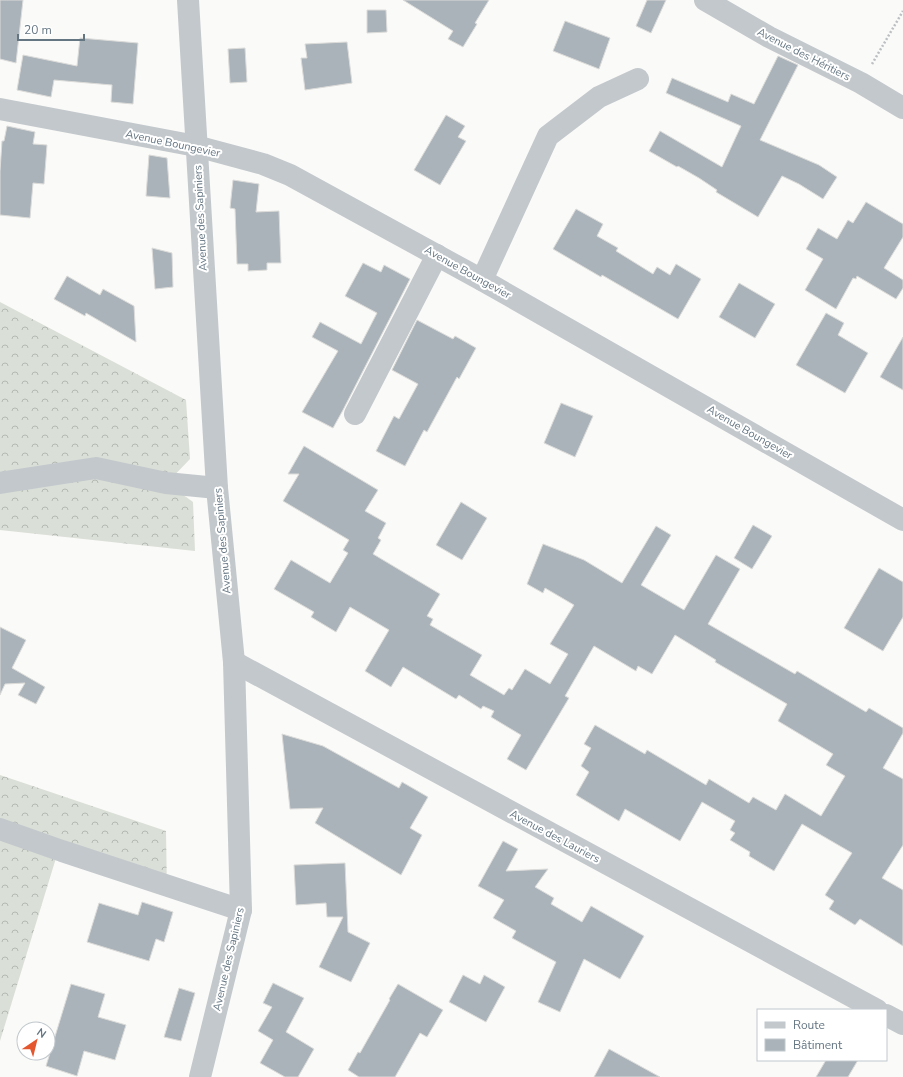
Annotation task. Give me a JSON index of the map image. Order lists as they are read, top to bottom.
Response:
{
  "streets": {
    "street": [
      "Avenue des Héritiers",
      "Avenue Boungevier",
      "Avenue des Sapiniers",
      "Avenue des Lauriers"
    ]
  },
  "crossings": [
    ["Avenue Boungevier", "Avenue des Sapiniers"],
    ["Avenue des Sapiniers", "Avenue des Lauriers"]
  ],
  "legend": ["Route", "Bâtiment"],
  "scale_bar": "20 m",
  "north": "top right"
}
